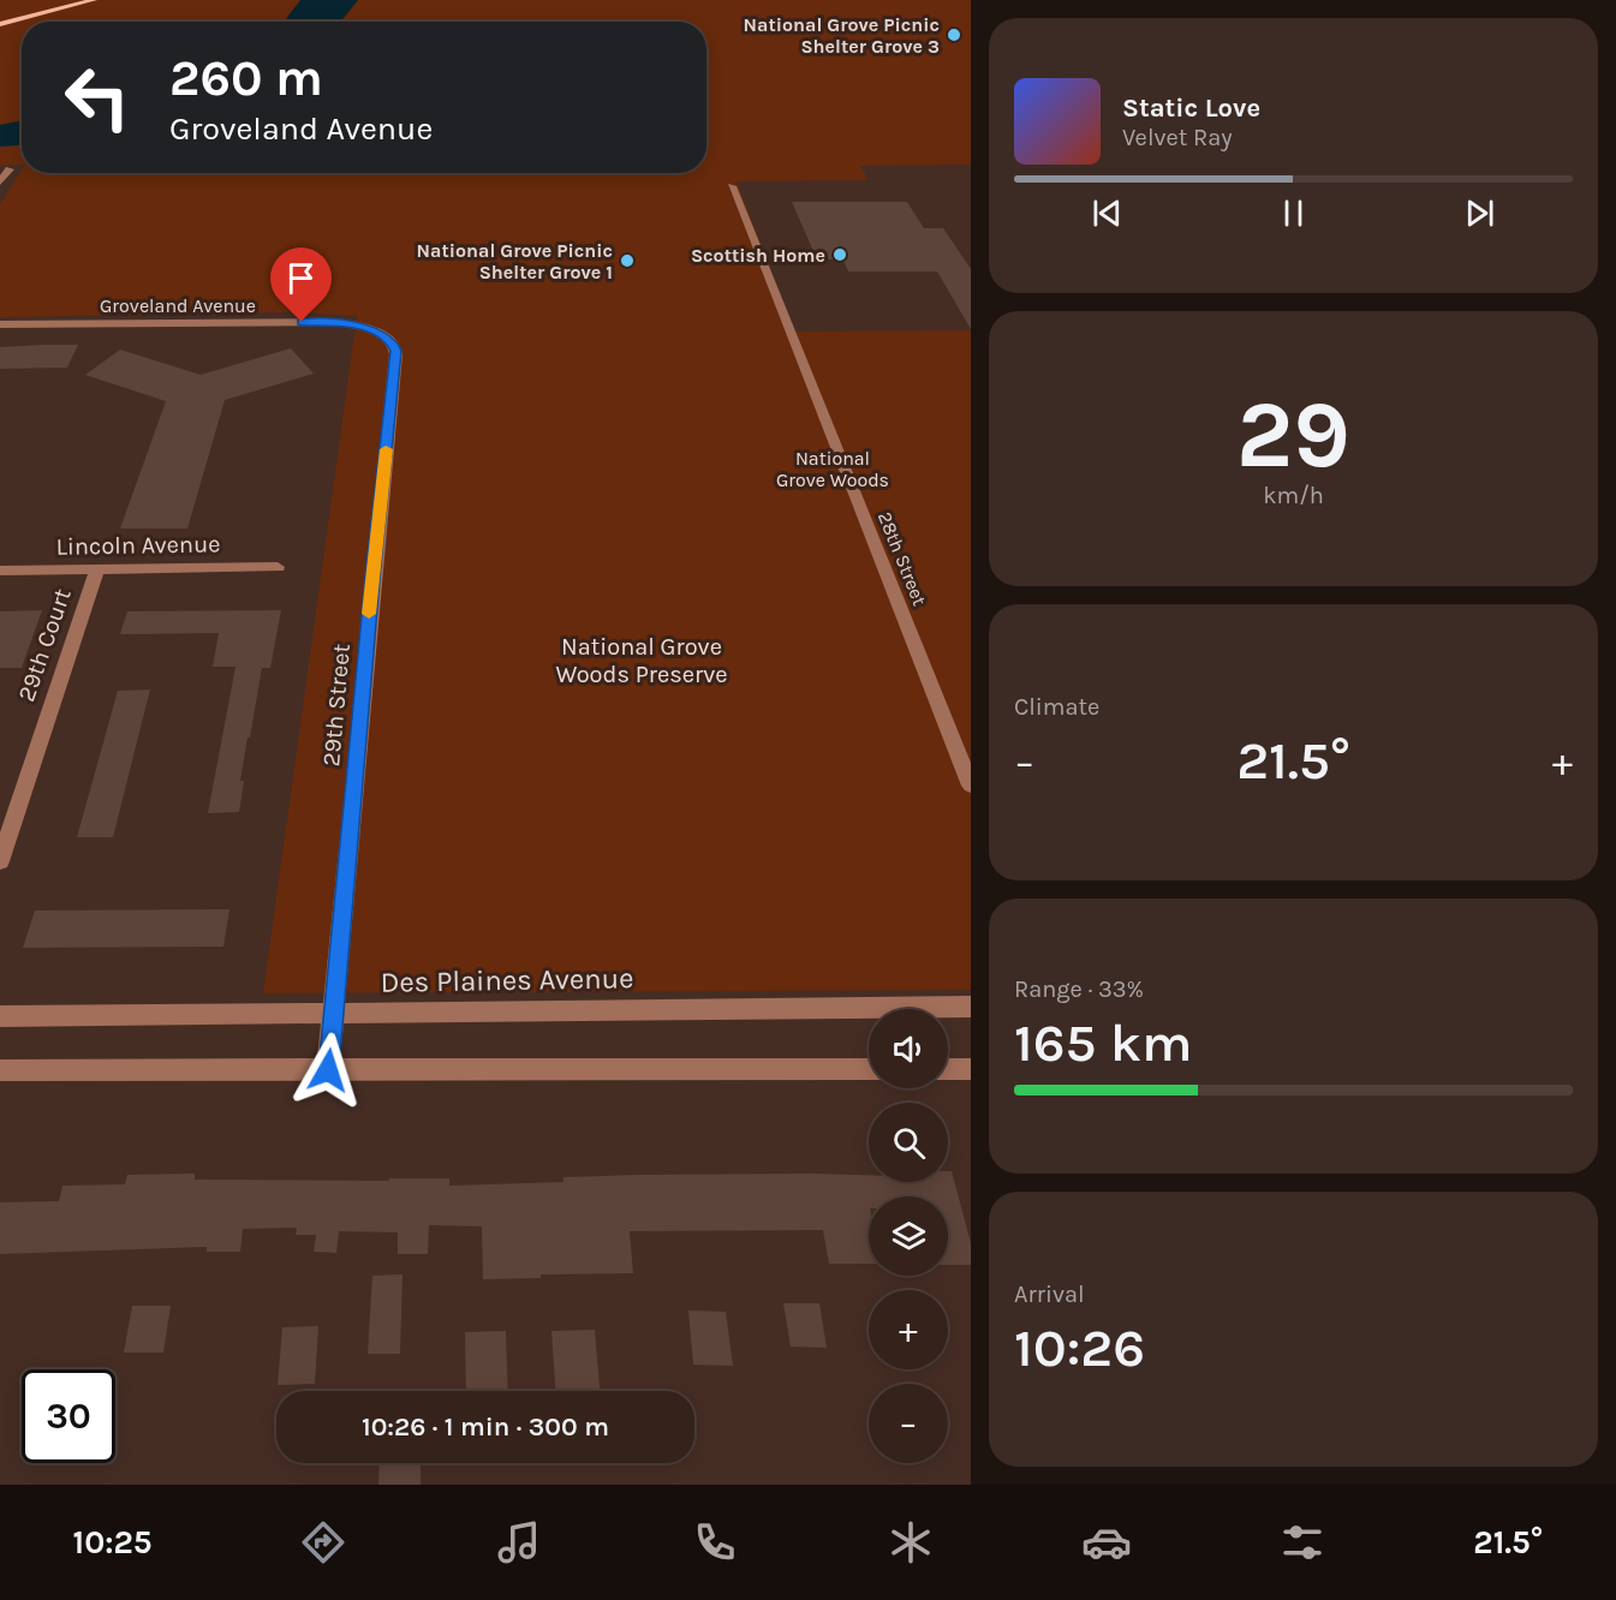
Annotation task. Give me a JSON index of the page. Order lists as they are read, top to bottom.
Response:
{
  "streets": {
    "street": [
      "Groveland Avenue",
      "Lincoln Avenue",
      "28th Street",
      "29th Court",
      "29th Street",
      "Des Plaines Avenue"
    ]
  },
  "crossings": [
    ["Groveland Avenue", "29th Street"],
    ["Lincoln Avenue", "29th Court"],
    ["29th Street", "Des Plaines Avenue"]
  ],
  "parks": ["National Grove Woods", "National Grove Woods Preserve"],
  "places": ["National Grove Picnic Shelter Grove 3", "Scottish Home", "National Grove Picnic Shelter Grove 1"],
  "page": {
    "turn": ["260 m", "Groveland Avenue"],
    "song": ["Static Love", "Velvet Ray"],
    "tile": [
      ["29", "km/h"],
      "Climate",
      ["Range · 33%", "165 km"],
      ["Arrival", "10:26"]
    ],
    "heat": ["−", "21.5°", "+"],
    "map_buttons": ["+", "−"],
    "limit": "30",
    "trip": "10:26 · 1 min · 300 m",
    "tabs": ["10:25", "21.5°"]
  }
}
